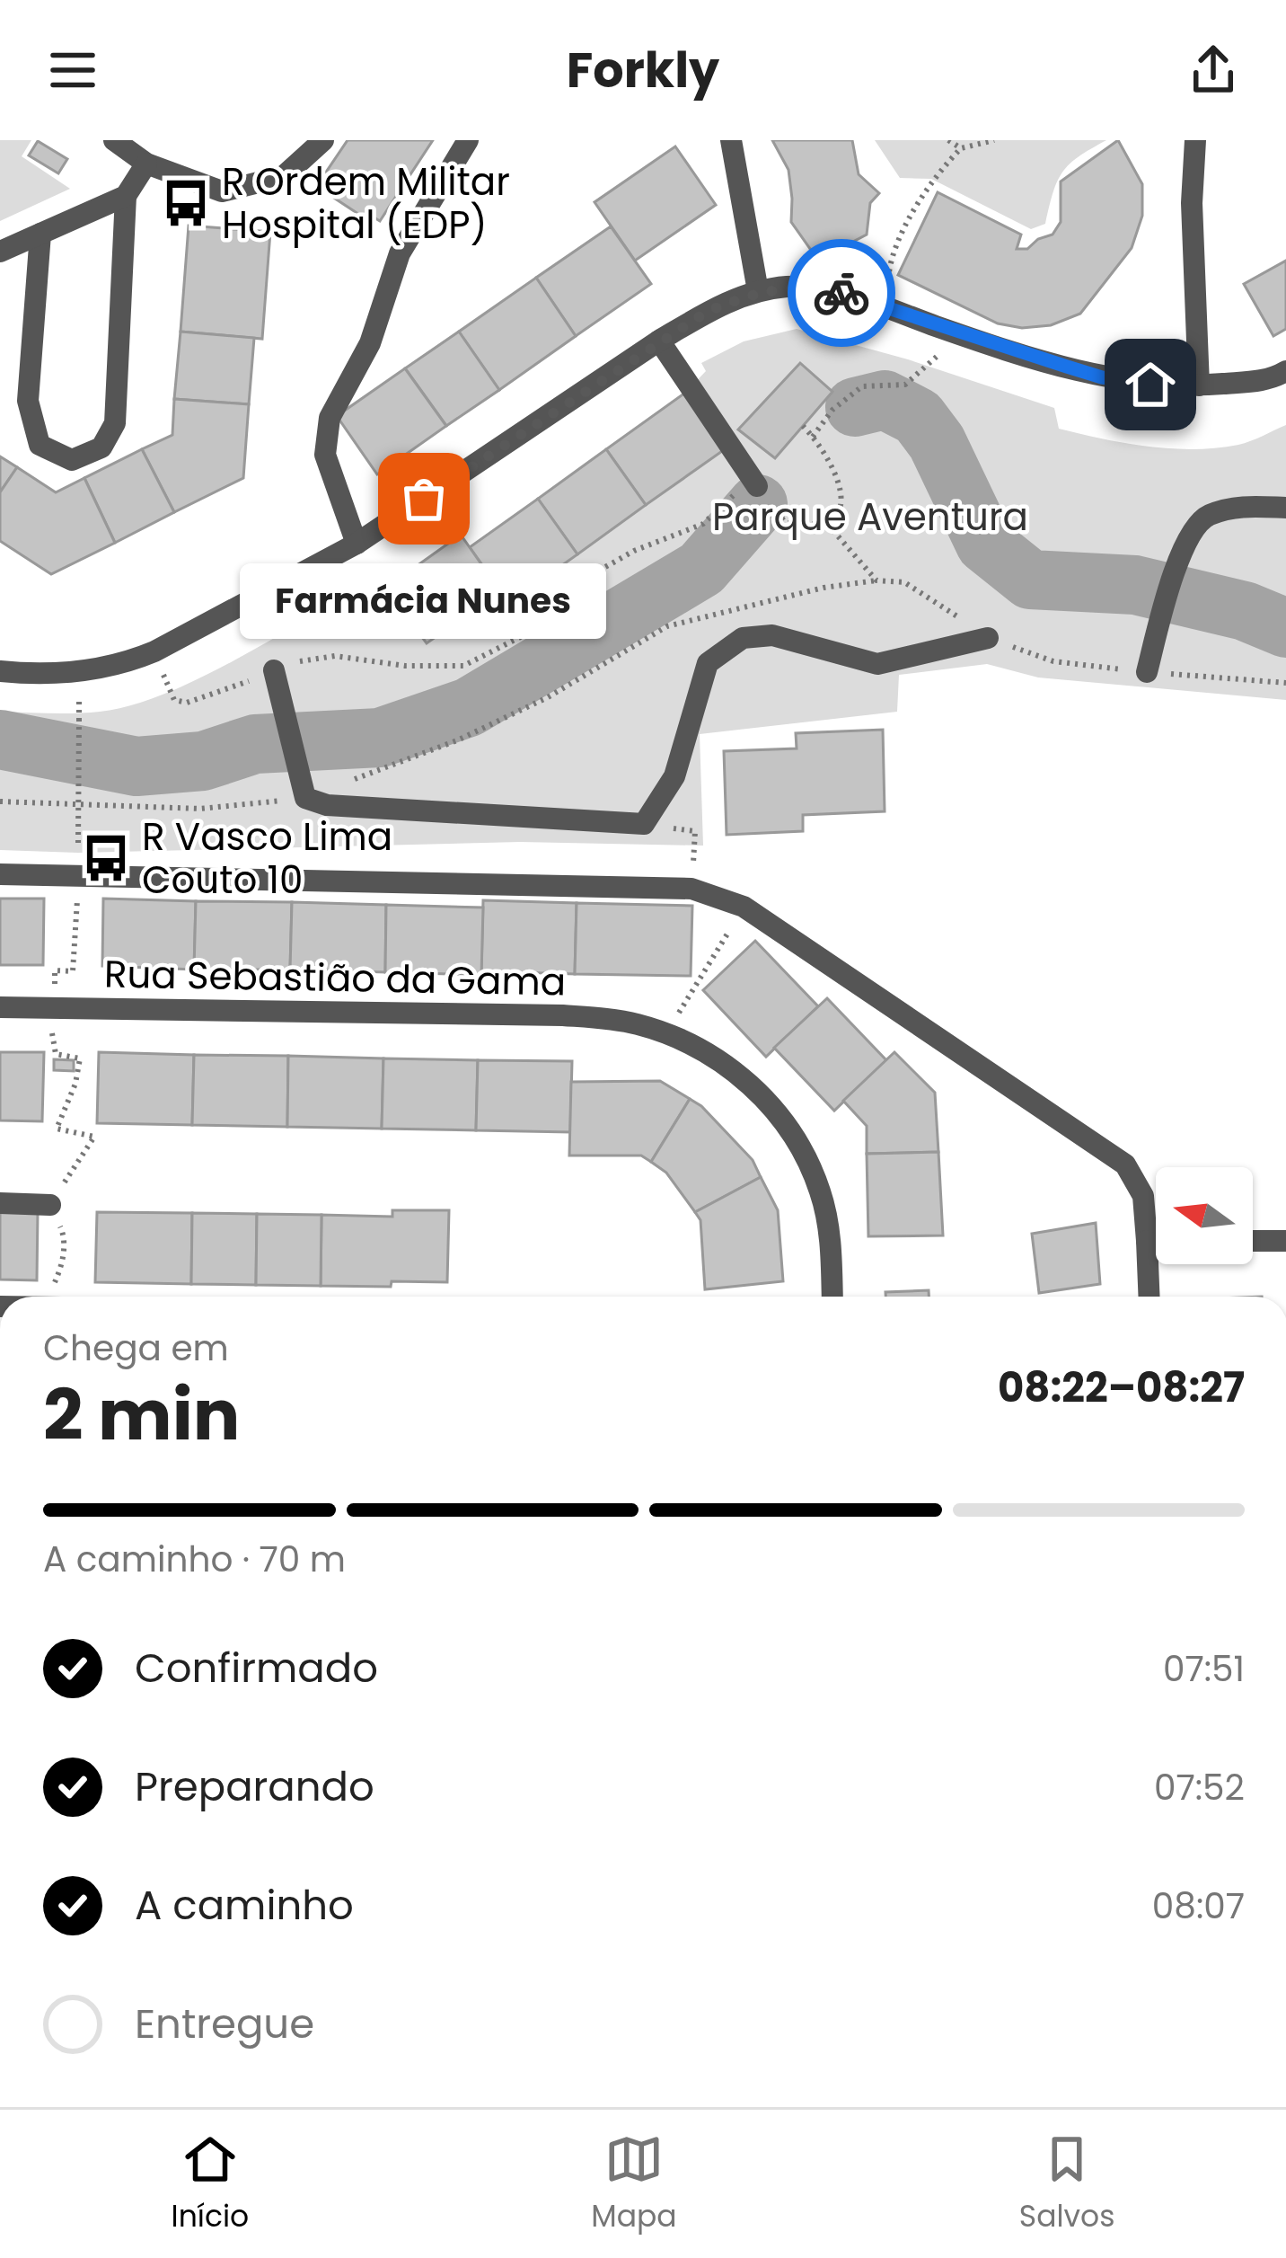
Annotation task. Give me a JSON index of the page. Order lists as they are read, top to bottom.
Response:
{
  "streets": {
    "street": ["Rua Sebastião da Gama"]
  },
  "parks": ["Parque Aventura"],
  "places": {
    "bus stop": ["R Ordem Militar Hospital (EDP)", "R Vasco Lima Couto 10"],
    "other": ["Farmácia Nunes"]
  },
  "north": "left",
  "page": {
    "header": "Forkly",
    "bubble": "Farmácia Nunes",
    "heading": ["2 min", "Chega em", "08:22–08:27"],
    "bar": "A caminho · 70 m",
    "list": [
      ["Confirmado", "07:51"],
      ["Preparando", "07:52"],
      ["A caminho", "08:07"],
      "Entregue"
    ],
    "tabs": ["Início", "Mapa", "Salvos"]
  }
}
